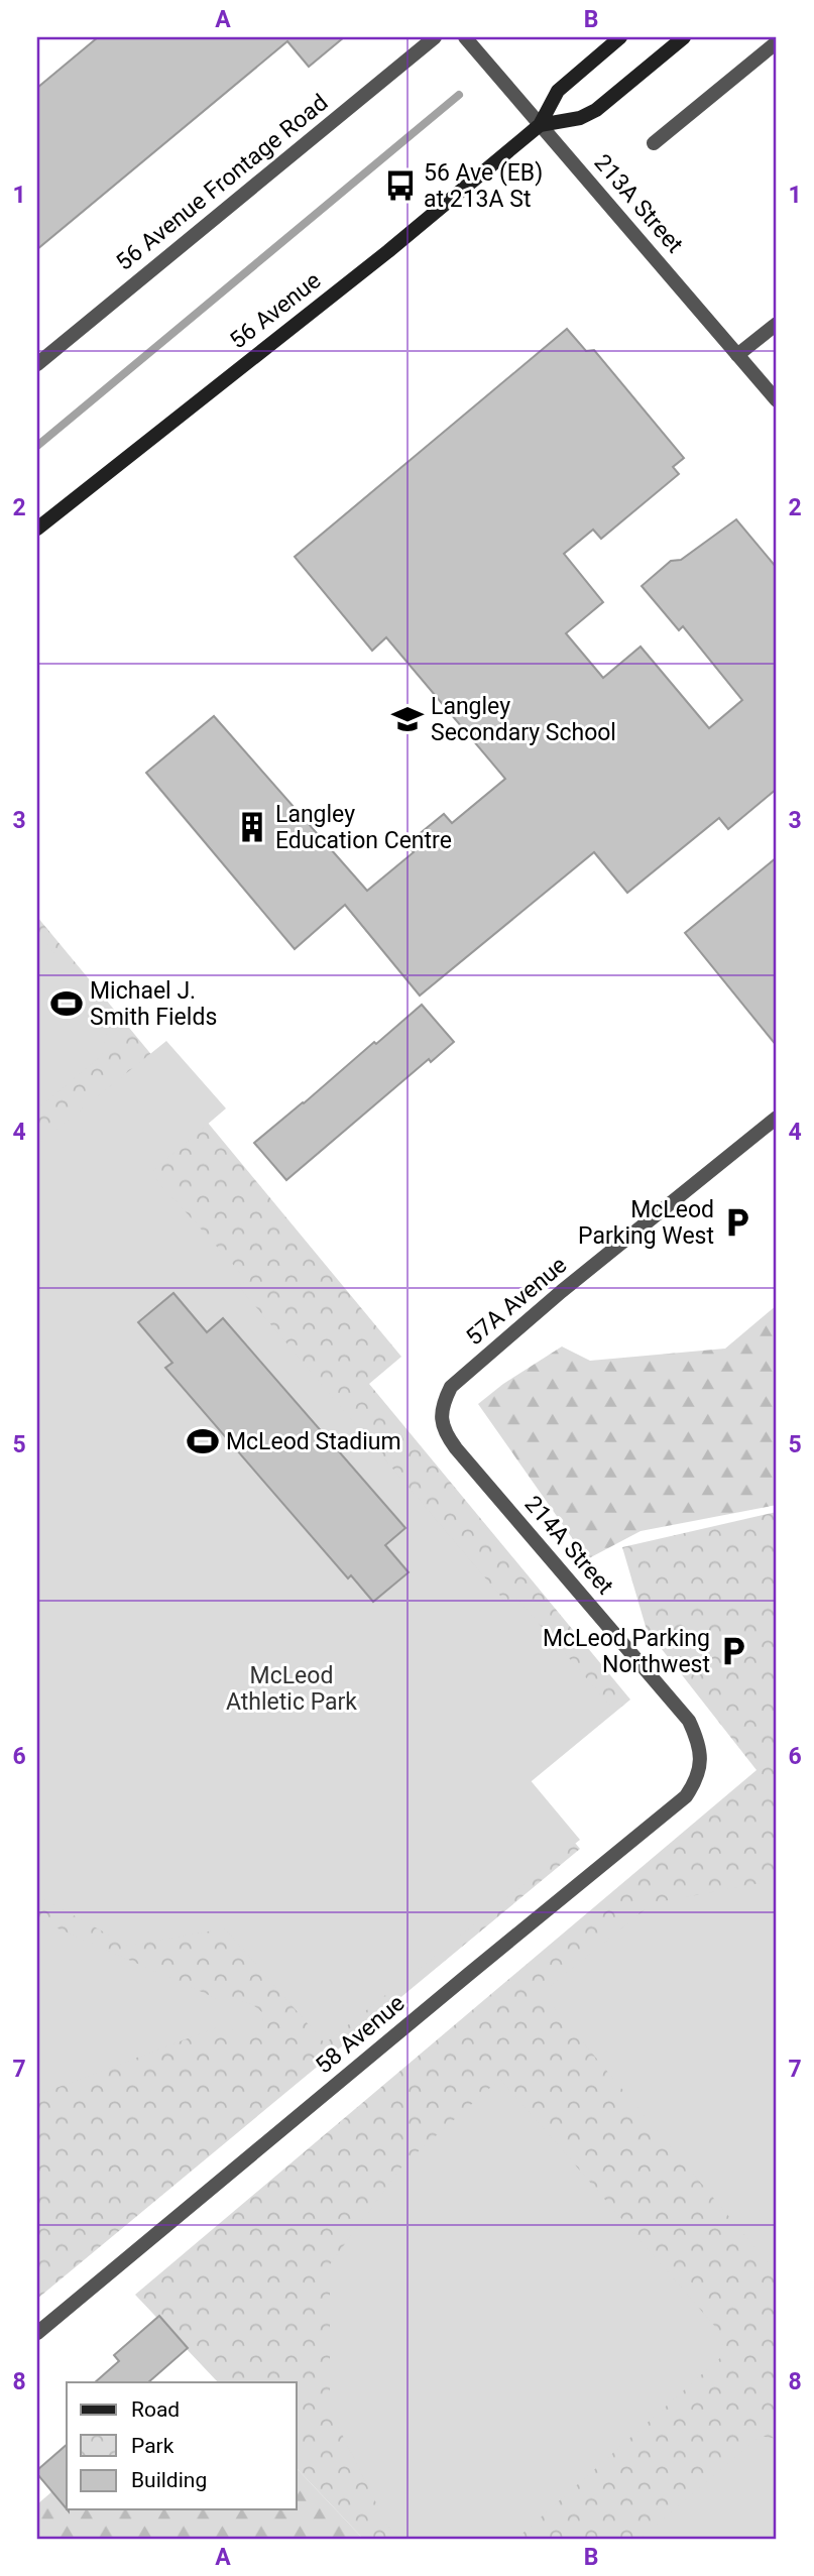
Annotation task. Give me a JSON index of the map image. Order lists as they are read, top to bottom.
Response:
{
  "streets": {
    "main road": ["56 Avenue"],
    "street": [
      "56 Avenue Frontage Road",
      "213A Street",
      "57A Avenue",
      "214A Street",
      "58 Avenue"
    ]
  },
  "crossings": [
    ["213A Street", "56 Avenue"],
    ["57A Avenue", "214A Street"],
    ["214A Street", "58 Avenue"]
  ],
  "parks": ["McLeod Athletic Park"],
  "places": {
    "bus stop": ["56 Ave (EB) at 213A St"],
    "school or university": ["Langley Secondary School"],
    "building": ["Langley Education Centre"],
    "sports": ["Michael J. Smith Fields", "McLeod Stadium"],
    "parking": ["McLeod Parking West", "McLeod Parking Northwest"]
  },
  "legend": ["Road", "Park", "Building"],
  "grid": {
    "columns": ["A", "B"],
    "rows": [
      "1",
      "2",
      "3",
      "4",
      "5",
      "6",
      "7",
      "8"
    ]
  }
}
